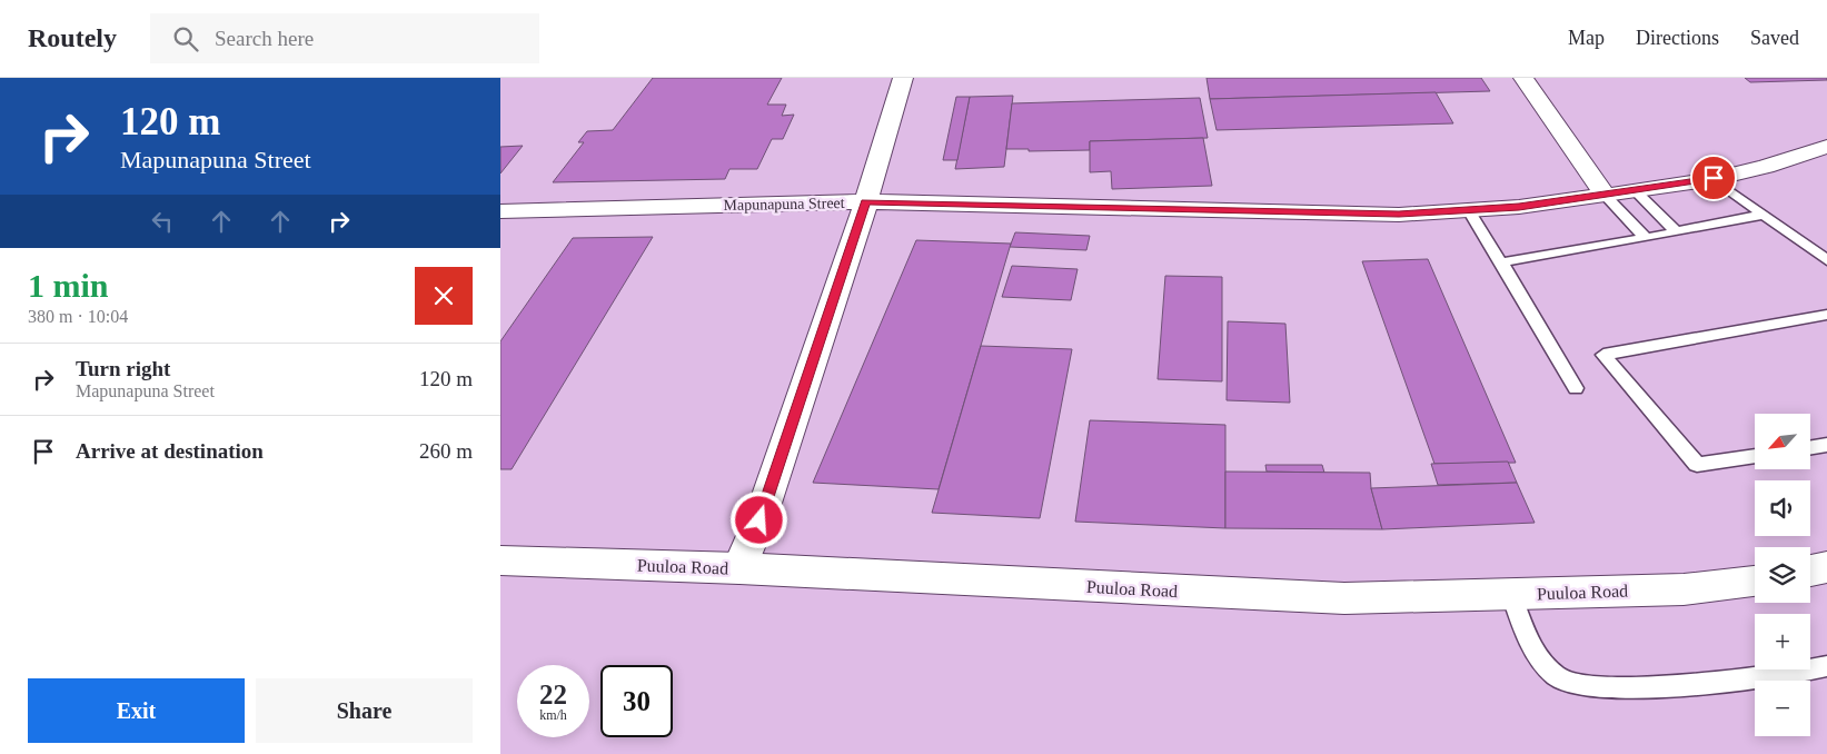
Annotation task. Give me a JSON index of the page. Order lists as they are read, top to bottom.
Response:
{
  "streets": {
    "street": ["Mapunapuna Street", "Puuloa Road"]
  },
  "north": "bottom left",
  "page": {
    "header": "Routely",
    "search": "Search here",
    "nav": ["Map", "Directions", "Saved"],
    "turn": ["120 m", "Mapunapuna Street"],
    "heading": ["1 min", "380 m · 10:04"],
    "list": [
      {
        "name": "Turn right",
        "note": "Mapunapuna Street",
        "value": "120 m"
      },
      {
        "name": "Arrive at destination",
        "value": "260 m"
      }
    ],
    "map_buttons": ["+", "−"],
    "speed": "22 km/h",
    "limit": "30",
    "buttons": ["Exit", "Share"]
  }
}
